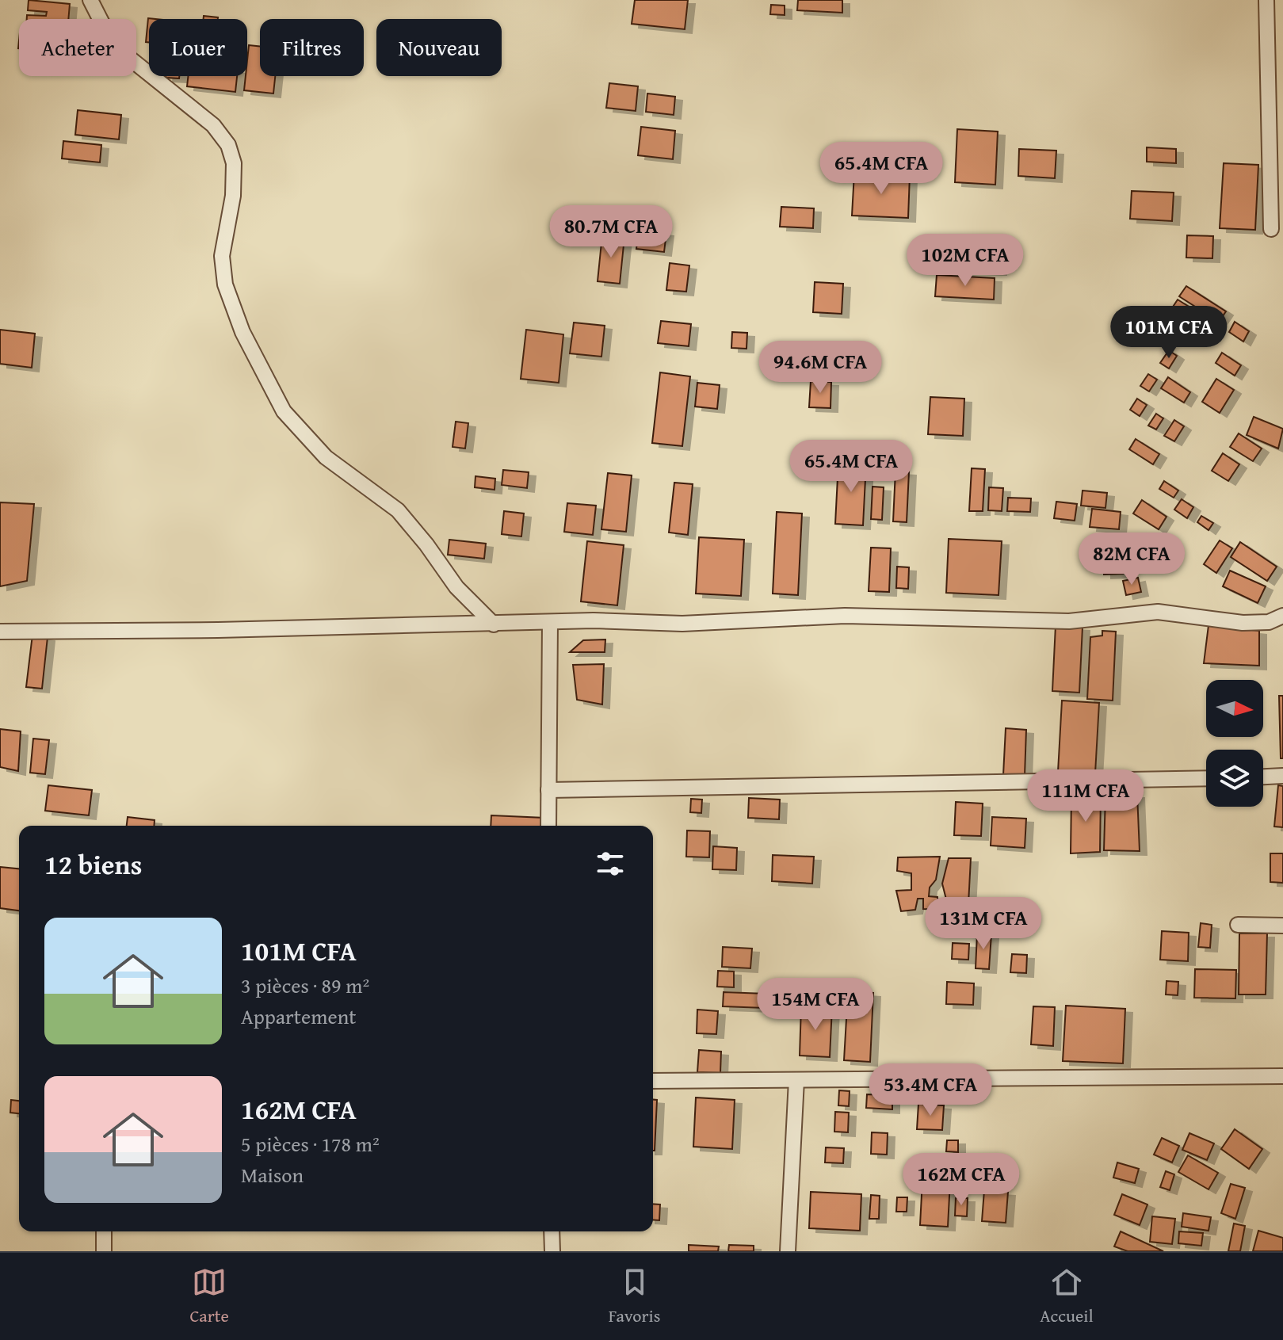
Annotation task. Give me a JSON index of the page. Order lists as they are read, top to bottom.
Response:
{
  "north": "right",
  "page": {
    "chip": [
      "Acheter",
      "Louer",
      "Filtres",
      "Nouveau"
    ],
    "price": [
      "65.4M CFA",
      "80.7M CFA",
      "102M CFA",
      "101M CFA",
      "94.6M CFA",
      "65.4M CFA",
      "82M CFA",
      "111M CFA",
      "131M CFA",
      "154M CFA",
      "53.4M CFA",
      "162M CFA"
    ],
    "heading": "12 biens",
    "list": [
      {
        "name": "101M CFA",
        "note": "3 pièces · 89 m² · Appartement"
      },
      {
        "name": "162M CFA",
        "note": "5 pièces · 178 m² · Maison"
      }
    ],
    "tabs": ["Carte", "Favoris", "Accueil"]
  }
}
